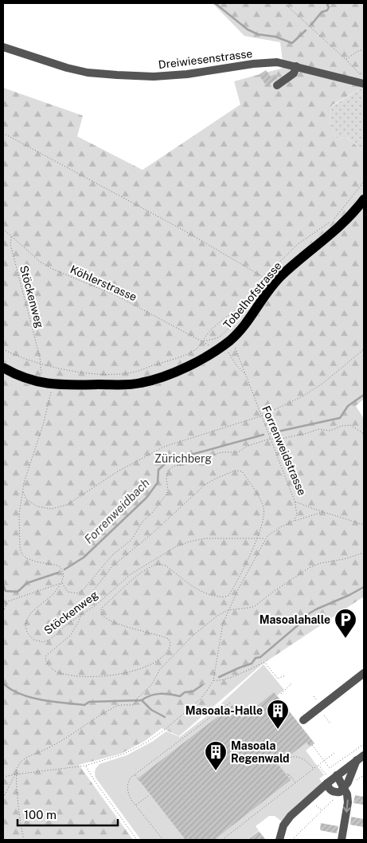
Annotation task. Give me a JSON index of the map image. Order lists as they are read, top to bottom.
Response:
{
  "streets": {
    "main road": ["Tobelhofstrasse"],
    "street": ["Dreiwiesenstrasse"],
    "path": ["Köhlerstrasse", "Stöckenweg", "Forrenweidstrasse"]
  },
  "crossings": [
    ["Köhlerstrasse", "Stöckenweg"],
    ["Tobelhofstrasse", "Stöckenweg"],
    ["Tobelhofstrasse", "Forrenweidstrasse"]
  ],
  "water": ["Forrenweidbach"],
  "parks": ["Zürichberg"],
  "places": {
    "parking": ["Masoalahalle"],
    "building": ["Masoala-Halle", "Masoala Regenwald"]
  },
  "scale_bar": "100 m"
}
